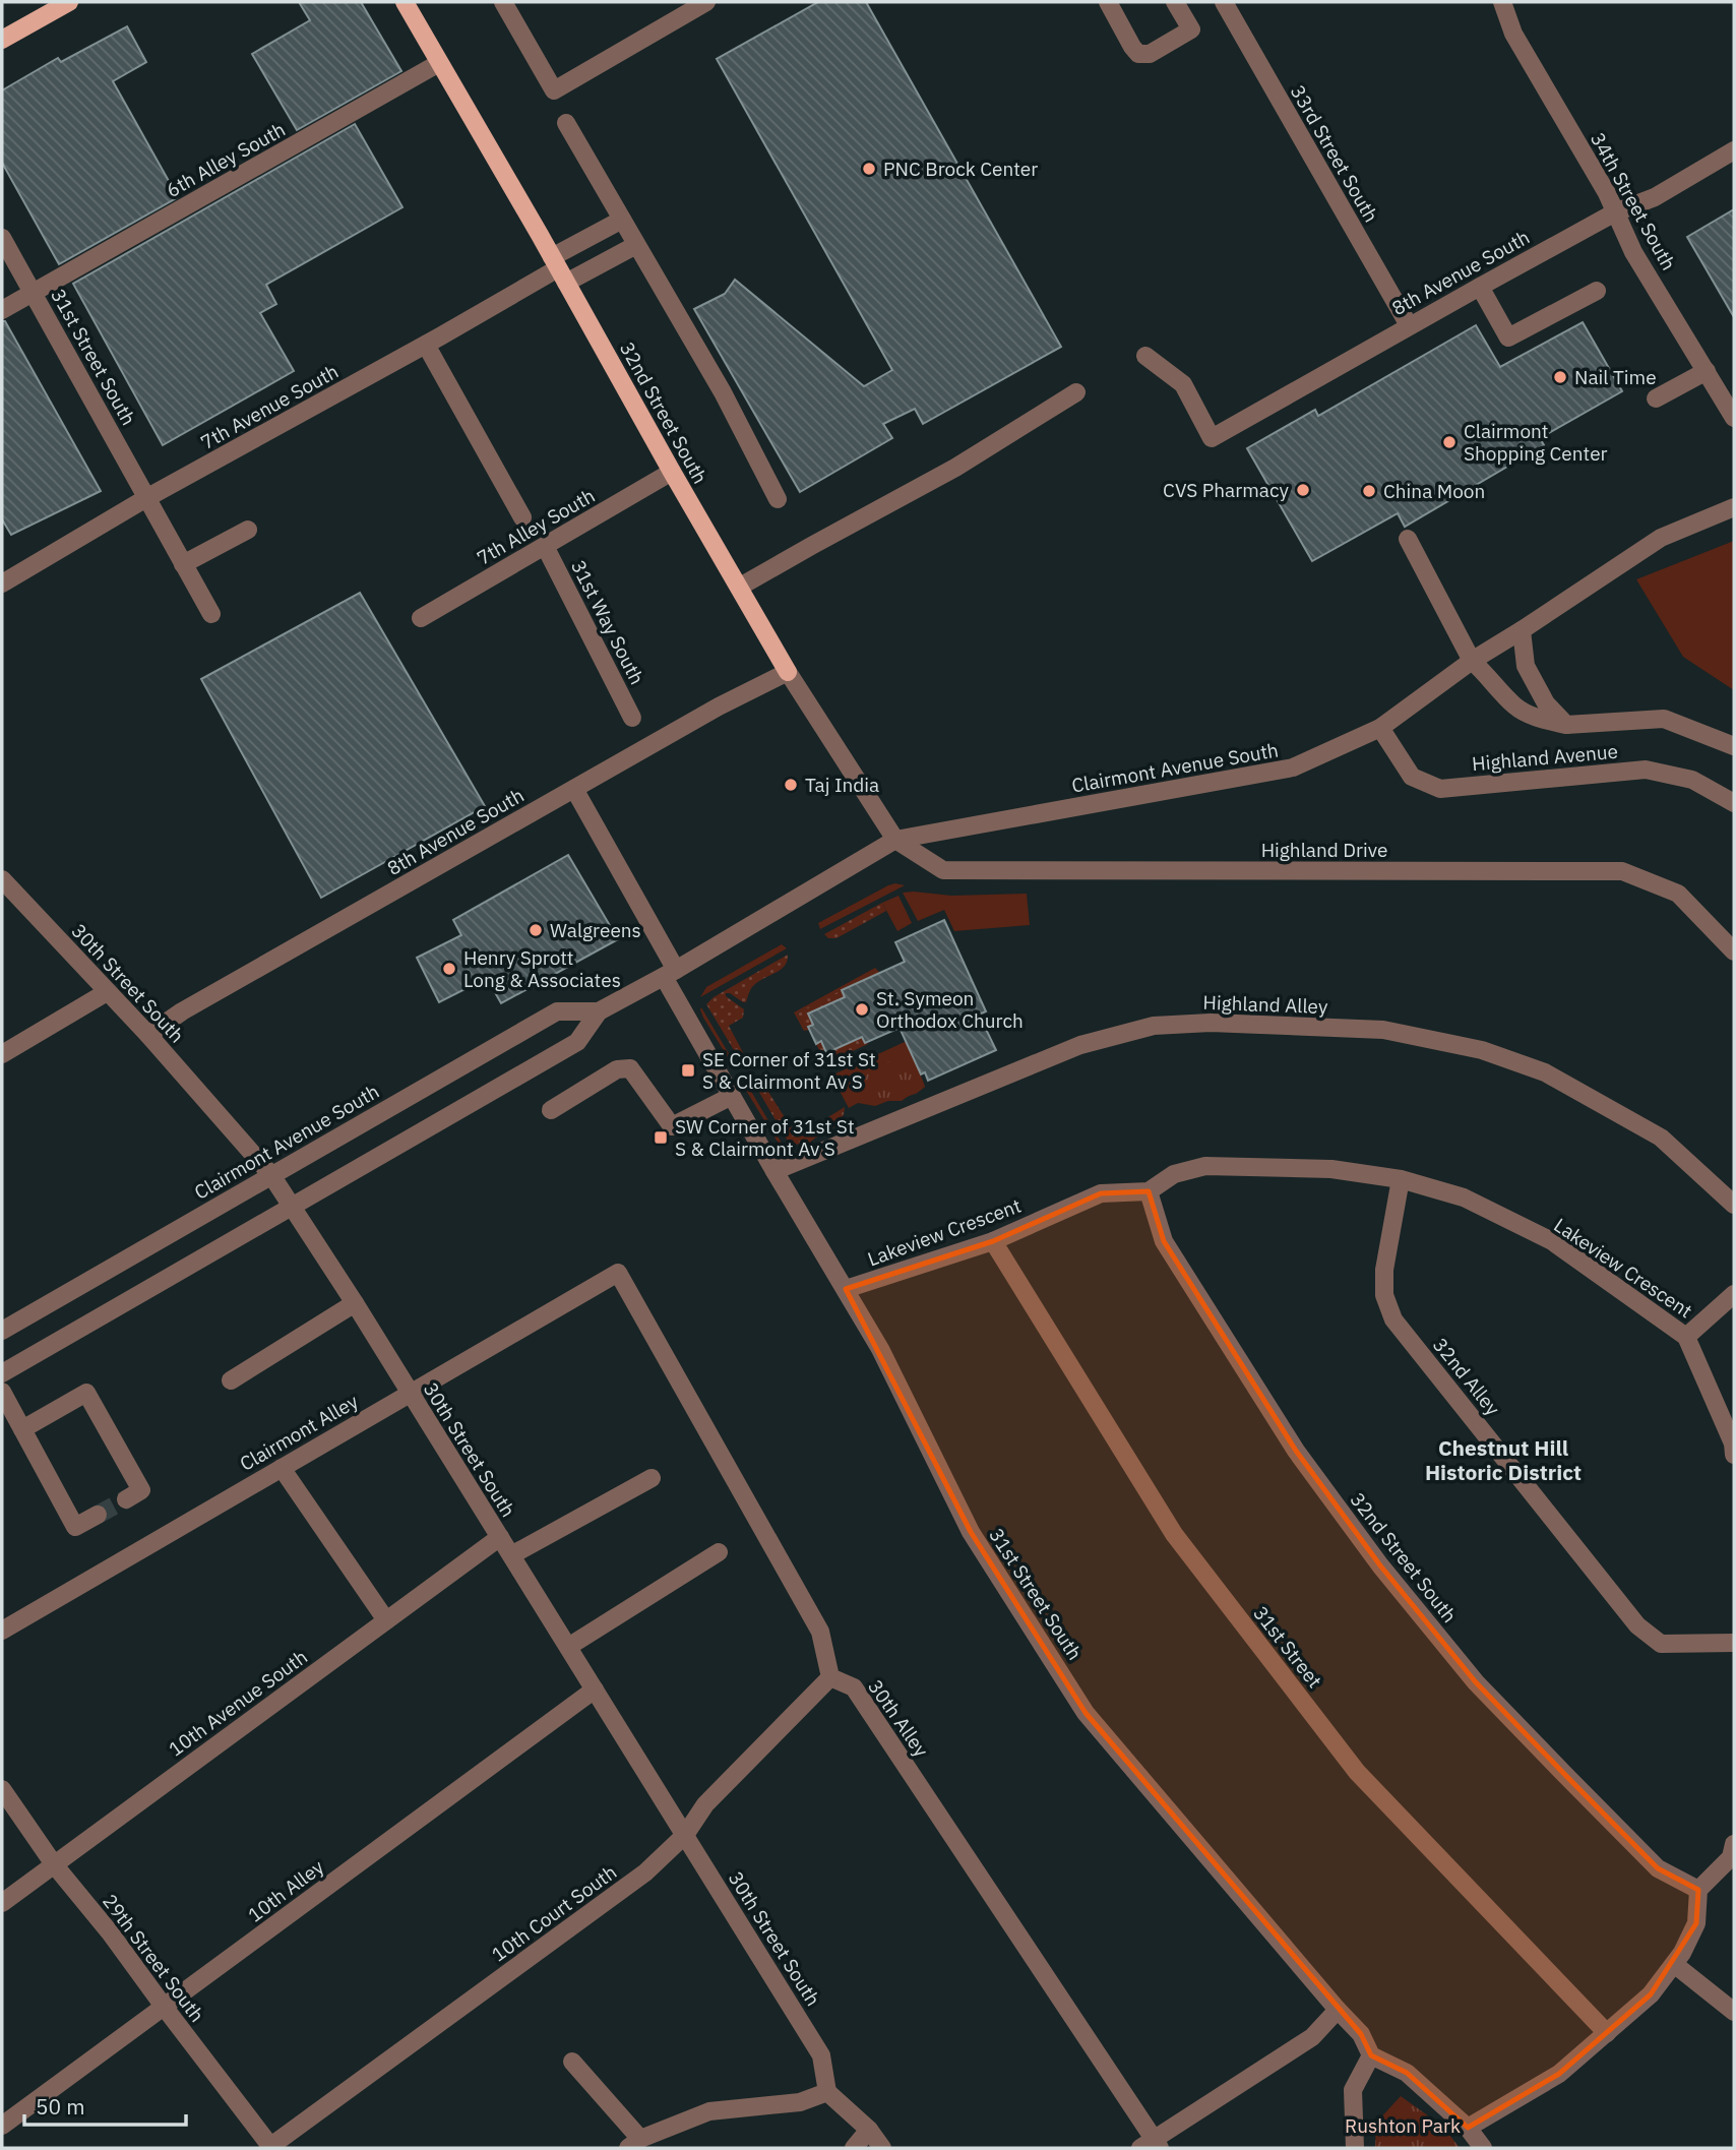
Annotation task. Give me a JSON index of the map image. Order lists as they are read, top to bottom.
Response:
{
  "streets": {
    "main road": ["32nd Street South"],
    "street": [
      "33rd Street South",
      "6th Alley South",
      "34th Street South",
      "8th Avenue South",
      "31st Street South",
      "7th Avenue South",
      "7th Alley South",
      "31st Way South",
      "Highland Avenue",
      "Clairmont Avenue South",
      "Highland Drive",
      "30th Street South",
      "Highland Alley",
      "Lakeview Crescent",
      "32nd Alley",
      "Clairmont Alley",
      "31st Street",
      "10th Avenue South",
      "30th Alley",
      "10th Alley",
      "10th Court South",
      "29th Street South"
    ]
  },
  "crossings": [
    ["33rd Street South", "8th Avenue South"],
    ["6th Alley South", "31st Street South"],
    ["6th Alley South", "32nd Street South"],
    ["34th Street South", "8th Avenue South"],
    ["8th Avenue South", "31st Street South"],
    ["8th Avenue South", "32nd Street South"],
    ["8th Avenue South", "30th Street South"],
    ["31st Street South", "7th Avenue South"],
    ["31st Street South", "Clairmont Avenue South"],
    ["31st Street South", "Highland Alley"],
    ["31st Street South", "Lakeview Crescent"],
    ["31st Street South", "30th Alley"],
    ["7th Avenue South", "32nd Street South"],
    ["32nd Street South", "7th Alley South"],
    ["32nd Street South", "Clairmont Avenue South"],
    ["32nd Street South", "Highland Drive"],
    ["32nd Street South", "Lakeview Crescent"],
    ["7th Alley South", "31st Way South"],
    ["Highland Avenue", "Clairmont Avenue South"],
    ["Clairmont Avenue South", "Highland Drive"],
    ["Clairmont Avenue South", "30th Street South"],
    ["30th Street South", "Clairmont Alley"],
    ["30th Street South", "10th Avenue South"],
    ["30th Street South", "10th Alley"],
    ["30th Street South", "10th Court South"],
    ["Lakeview Crescent", "32nd Alley"],
    ["Lakeview Crescent", "31st Street"],
    ["Clairmont Alley", "30th Alley"],
    ["Clairmont Alley", "10th Court South"],
    ["10th Avenue South", "29th Street South"],
    ["30th Alley", "10th Court South"],
    ["10th Alley", "29th Street South"],
    ["10th Court South", "29th Street South"]
  ],
  "districts": ["Chestnut Hill Historic District"],
  "parks": ["Rushton Park"],
  "places": {
    "other": [
      "PNC Brock Center",
      "Nail Time",
      "Clairmont Shopping Center",
      "CVS Pharmacy",
      "China Moon",
      "Taj India",
      "Walgreens",
      "Henry Sprott Long & Associates",
      "St. Symeon Orthodox Church"
    ],
    "transit": ["SE Corner of 31st St S & Clairmont Av S", "SW Corner of 31st St S & Clairmont Av S"]
  },
  "scale_bar": "50 m"
}
